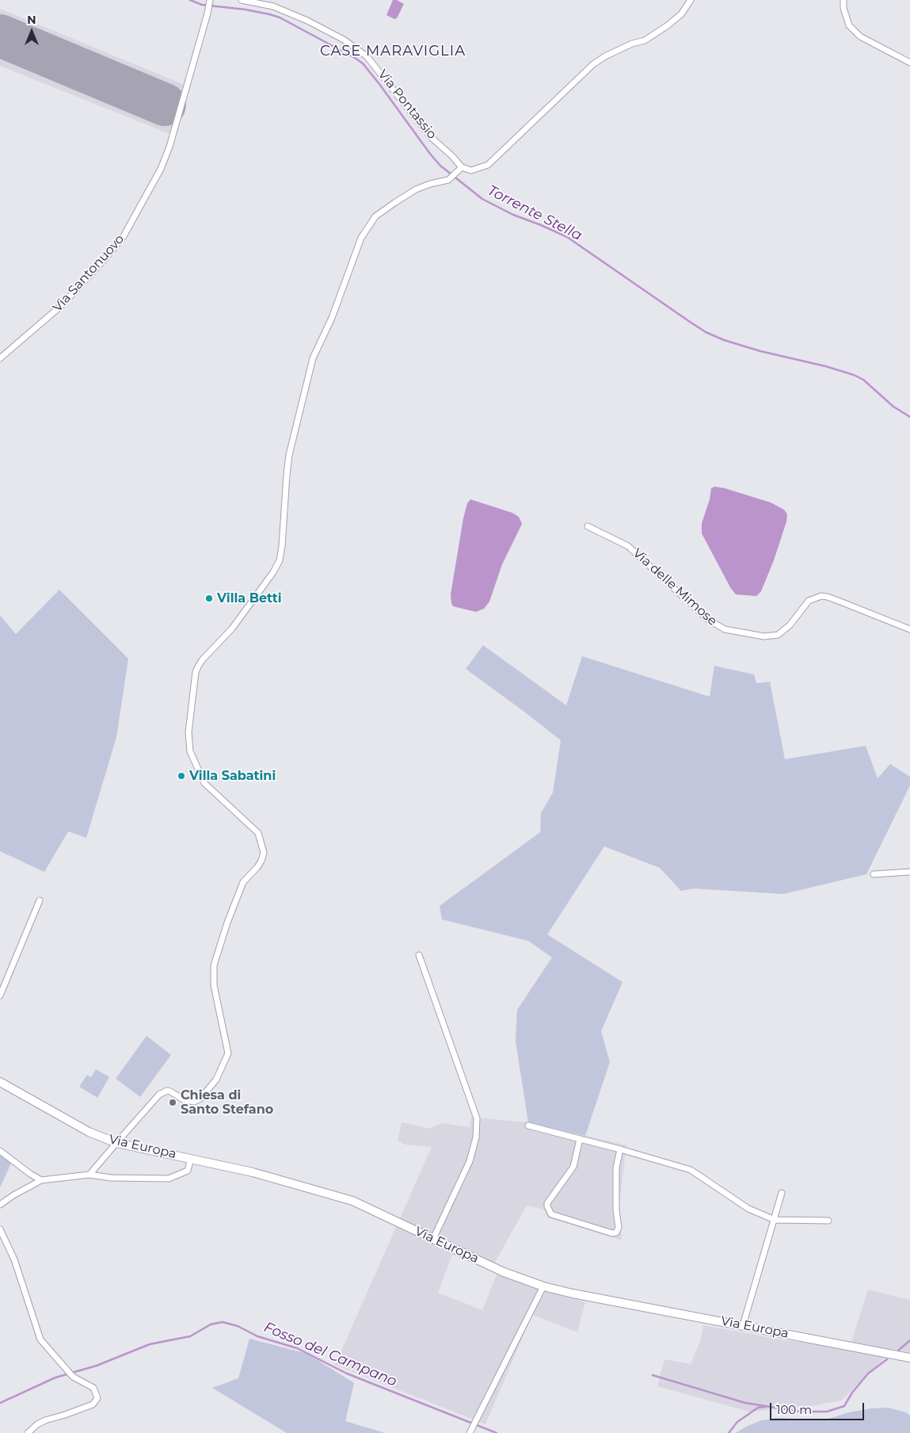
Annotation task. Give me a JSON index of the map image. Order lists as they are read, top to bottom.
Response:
{
  "streets": {
    "main road": ["Via Europa"],
    "street": ["Via Pontassio", "Via Santonuovo", "Via delle Mimose"]
  },
  "districts": ["CASE MARAVIGLIA"],
  "water": ["Torrente Stella", "Fosso del Campano"],
  "places": ["Villa Betti", "Villa Sabatini", "Chiesa di Santo Stefano"],
  "scale_bar": "100 m",
  "north": "top"
}
